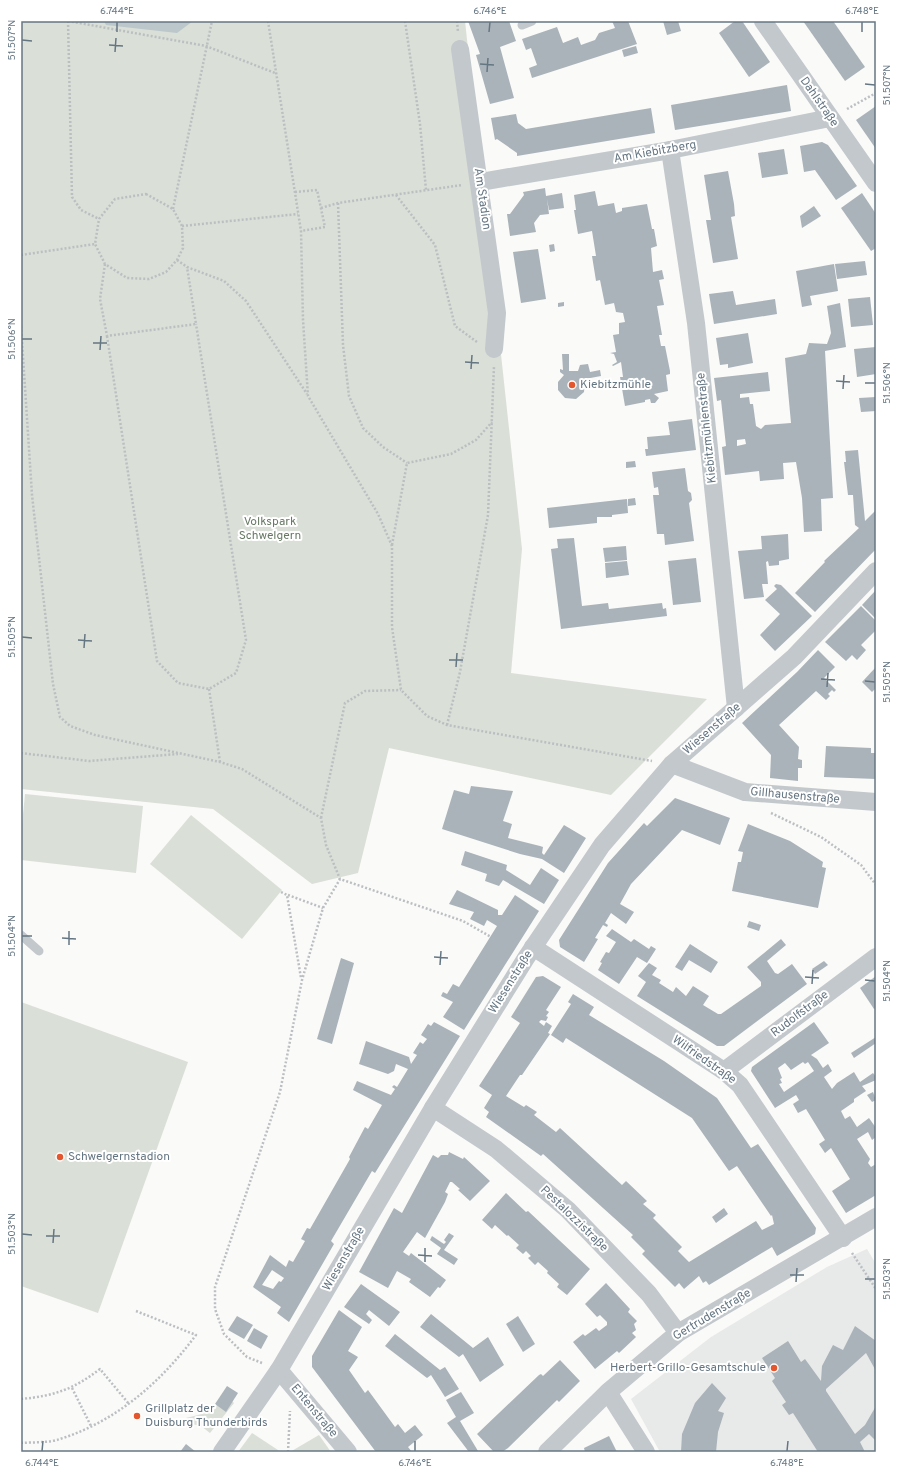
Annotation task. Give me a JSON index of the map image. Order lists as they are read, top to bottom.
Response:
{
  "streets": {
    "street": [
      "Dahlstraße",
      "Am Kiebitzberg",
      "Am Stadion",
      "Kiebitzmühlenstraße",
      "Wiesenstraße",
      "Gillhausenstraße",
      "Rudolfstraße",
      "Wilfriedstraße",
      "Pestalozzistraße",
      "Gertrudenstraße",
      "Entenstraße"
    ]
  },
  "crossings": [
    ["Dahlstraße", "Am Kiebitzberg"],
    ["Am Kiebitzberg", "Am Stadion"],
    ["Am Kiebitzberg", "Kiebitzmühlenstraße"],
    ["Kiebitzmühlenstraße", "Wiesenstraße"],
    ["Wiesenstraße", "Gillhausenstraße"],
    ["Wiesenstraße", "Wilfriedstraße"],
    ["Wiesenstraße", "Pestalozzistraße"],
    ["Wiesenstraße", "Entenstraße"],
    ["Rudolfstraße", "Wilfriedstraße"],
    ["Wilfriedstraße", "Gertrudenstraße"],
    ["Pestalozzistraße", "Gertrudenstraße"]
  ],
  "parks": ["Volkspark Schwelgern"],
  "places": [
    "Kiebitzmühle",
    "Schwelgernstadion",
    "Herbert-Grillo-Gesamtschule",
    "Grillplatz der Duisburg Thunderbirds"
  ],
  "coordinates": [
    "6.744°E",
    "6.746°E",
    "6.748°E",
    "51.507°N",
    "51.506°N",
    "51.505°N",
    "51.504°N",
    "51.503°N"
  ]
}
